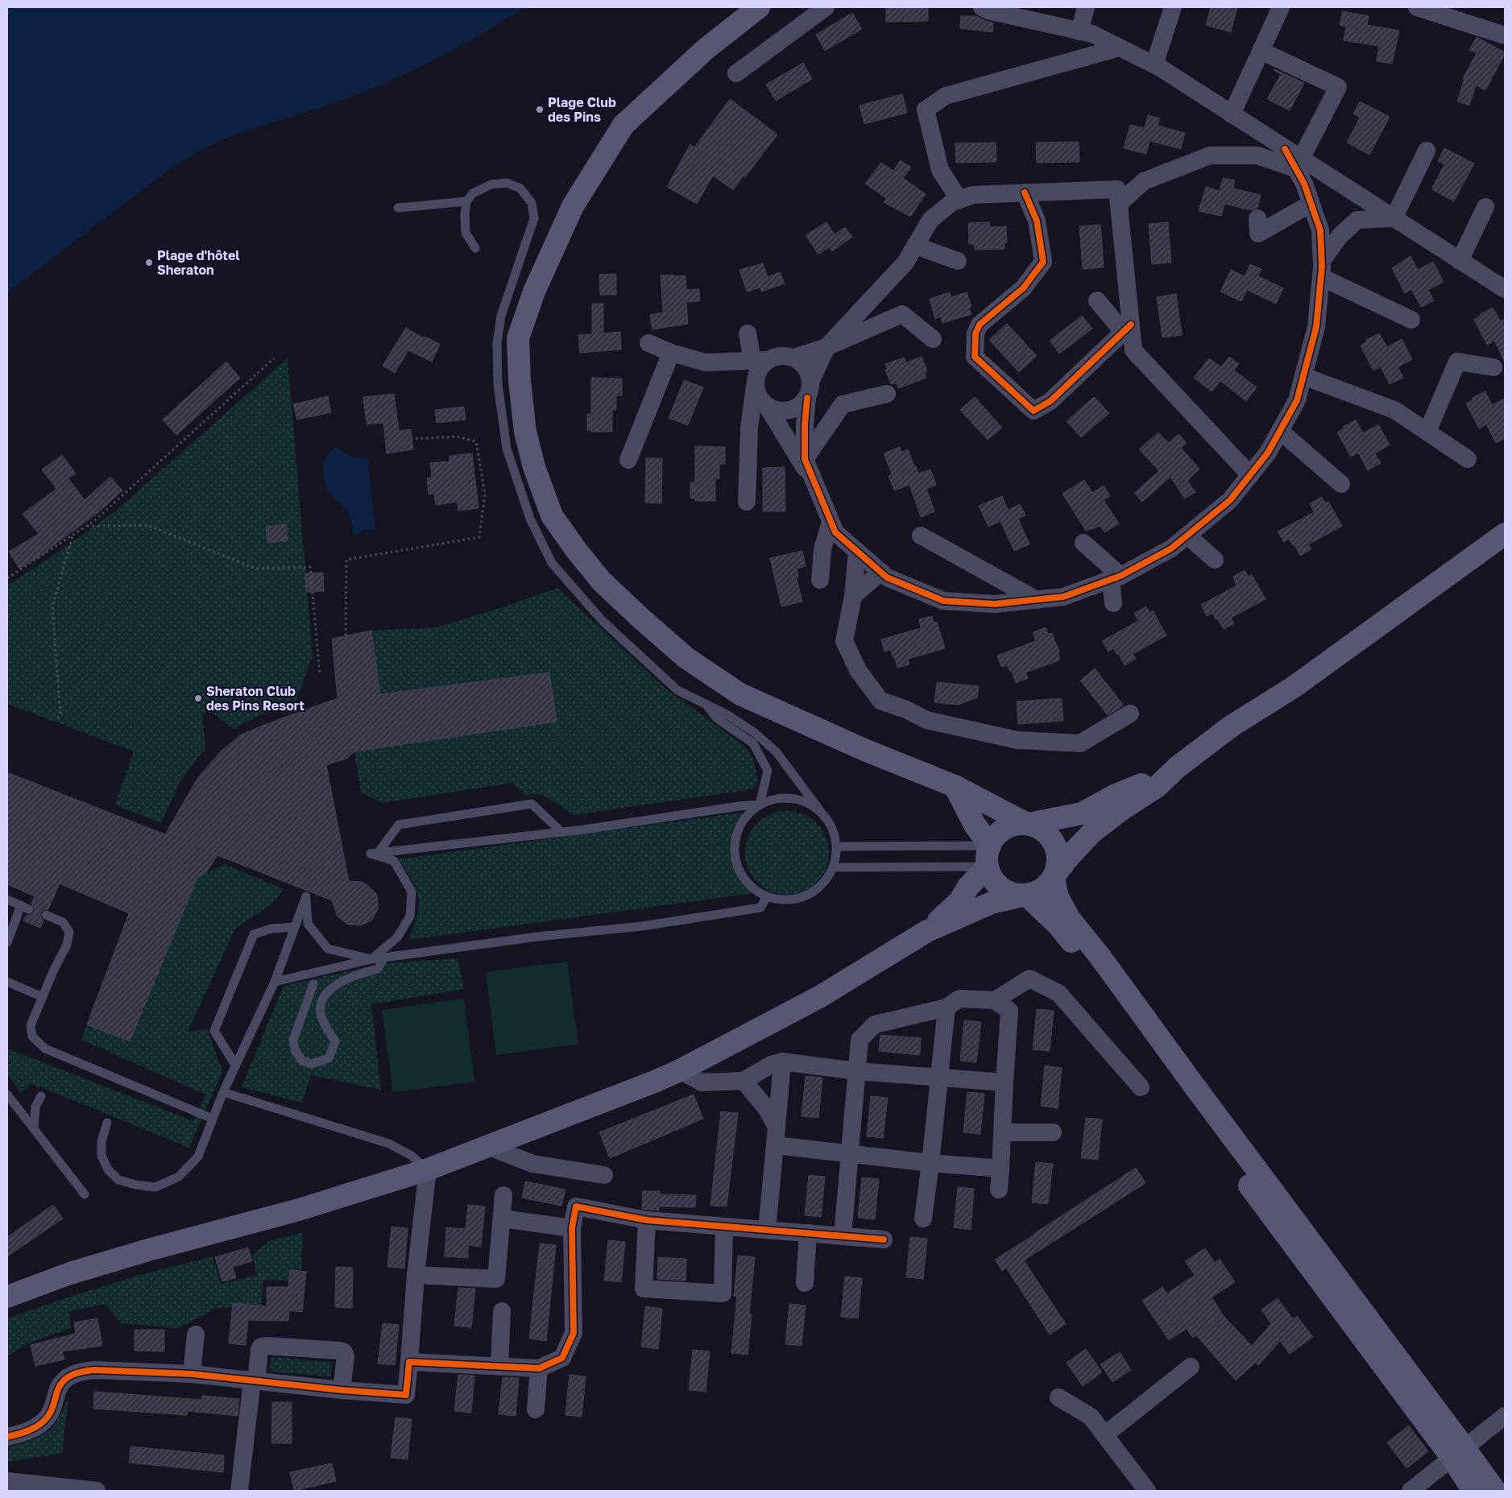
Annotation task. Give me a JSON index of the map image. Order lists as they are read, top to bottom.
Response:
{
  "places": ["Plage Club des Pins", "Plage d'hôtel Sheraton", "Sheraton Club des Pins Resort"]
}
